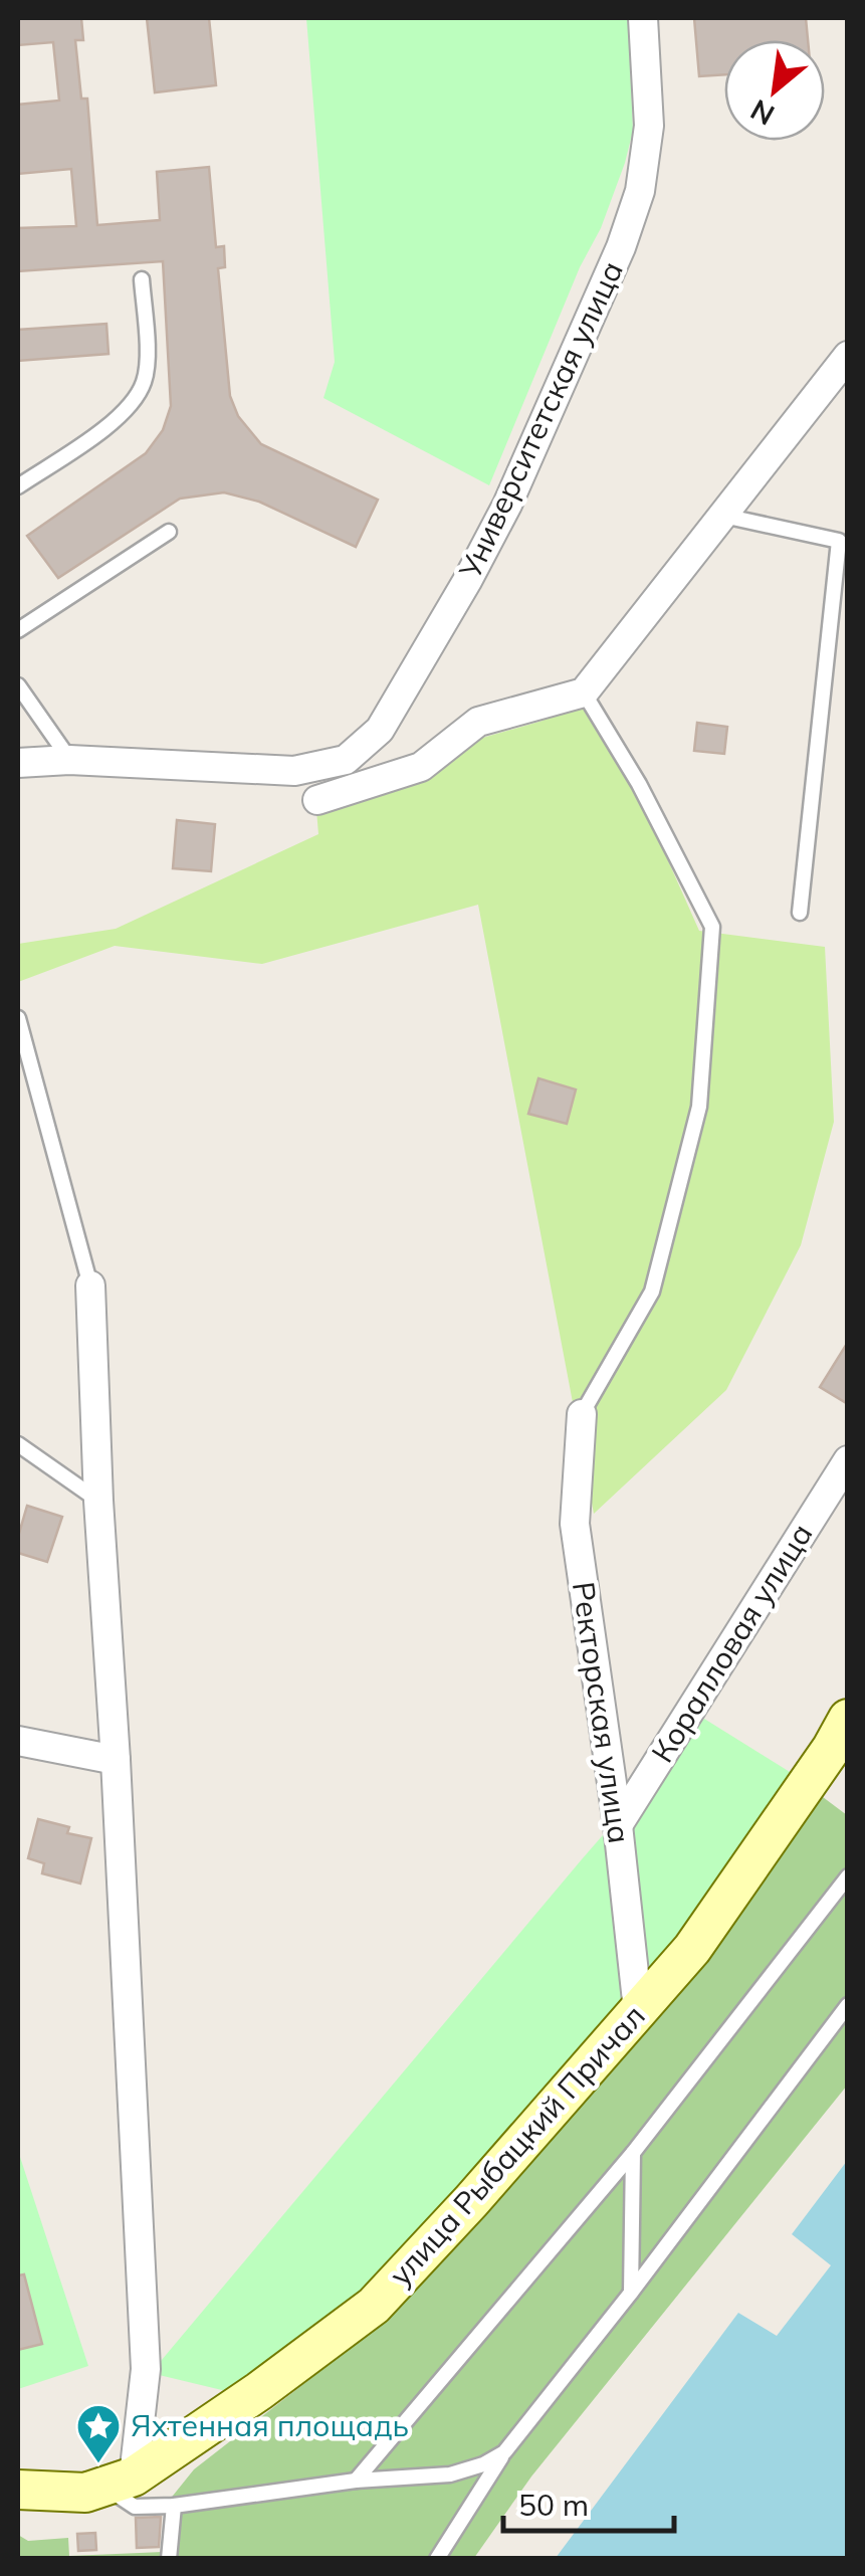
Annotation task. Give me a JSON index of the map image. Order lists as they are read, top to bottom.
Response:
{
  "streets": {
    "main road": ["улица Рыбацкий Причал"],
    "street": ["Университетская улица", "Коралловая улица", "Ректорская улица"]
  },
  "crossings": [
    ["Коралловая улица", "Ректорская улица"],
    ["Ректорская улица", "улица Рыбацкий Причал"]
  ],
  "places": {
    "place": ["Яхтенная площадь"]
  },
  "scale_bar": "50 m",
  "north": "bottom left"
}
